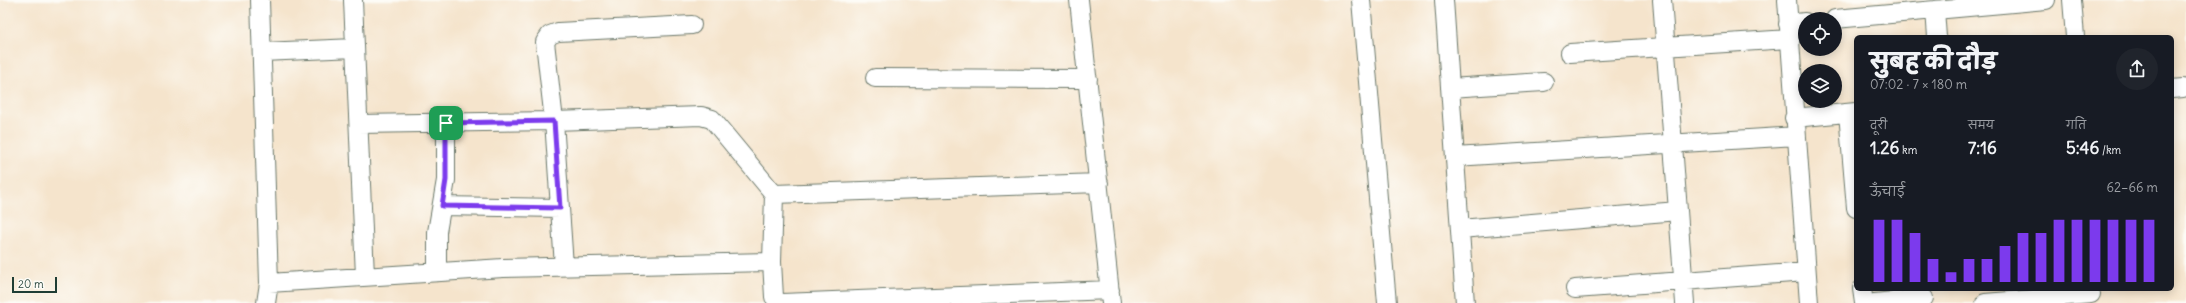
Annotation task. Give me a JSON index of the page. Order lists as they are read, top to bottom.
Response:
{
  "scale_bar": "20 m",
  "page": {
    "heading": ["सुबह की दौड़", "07:02 · 7 × 180 m"],
    "stats": [
      ["दूरी", "1.26 km"],
      ["समय", "7:16"],
      ["गति", "5:46 /km"]
    ],
    "chart": ["ऊँचाई", "62–66 m"],
    "scale": "20 m"
  }
}
